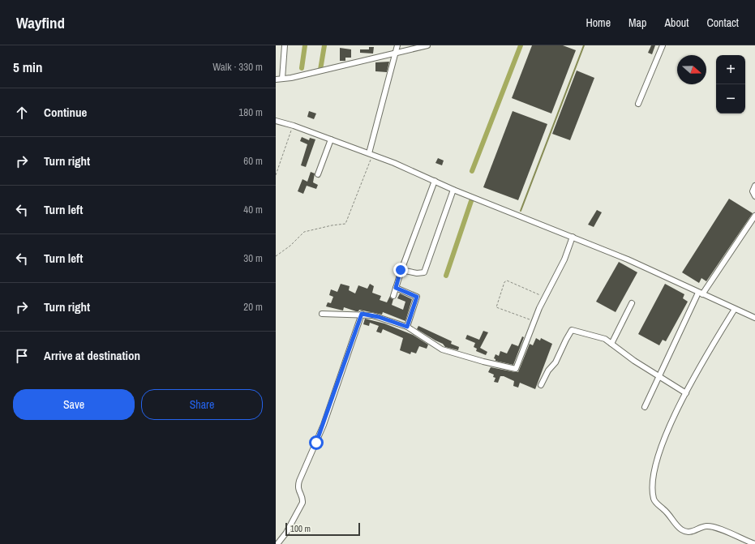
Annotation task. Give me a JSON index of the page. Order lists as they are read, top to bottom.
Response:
{
  "scale_bar": "100 m",
  "north": "right",
  "page": {
    "header": "Wayfind",
    "nav": [
      "Home",
      "Map",
      "About",
      "Contact"
    ],
    "heading": ["5 min", "Walk · 330 m"],
    "map_buttons": ["+", "−"],
    "list": [
      ["Continue", "180 m"],
      ["Turn right", "60 m"],
      ["Turn left", "40 m"],
      ["Turn left", "30 m"],
      ["Turn right", "20 m"],
      "Arrive at destination"
    ],
    "buttons": ["Save", "Share"],
    "scale": "100 m"
  }
}
